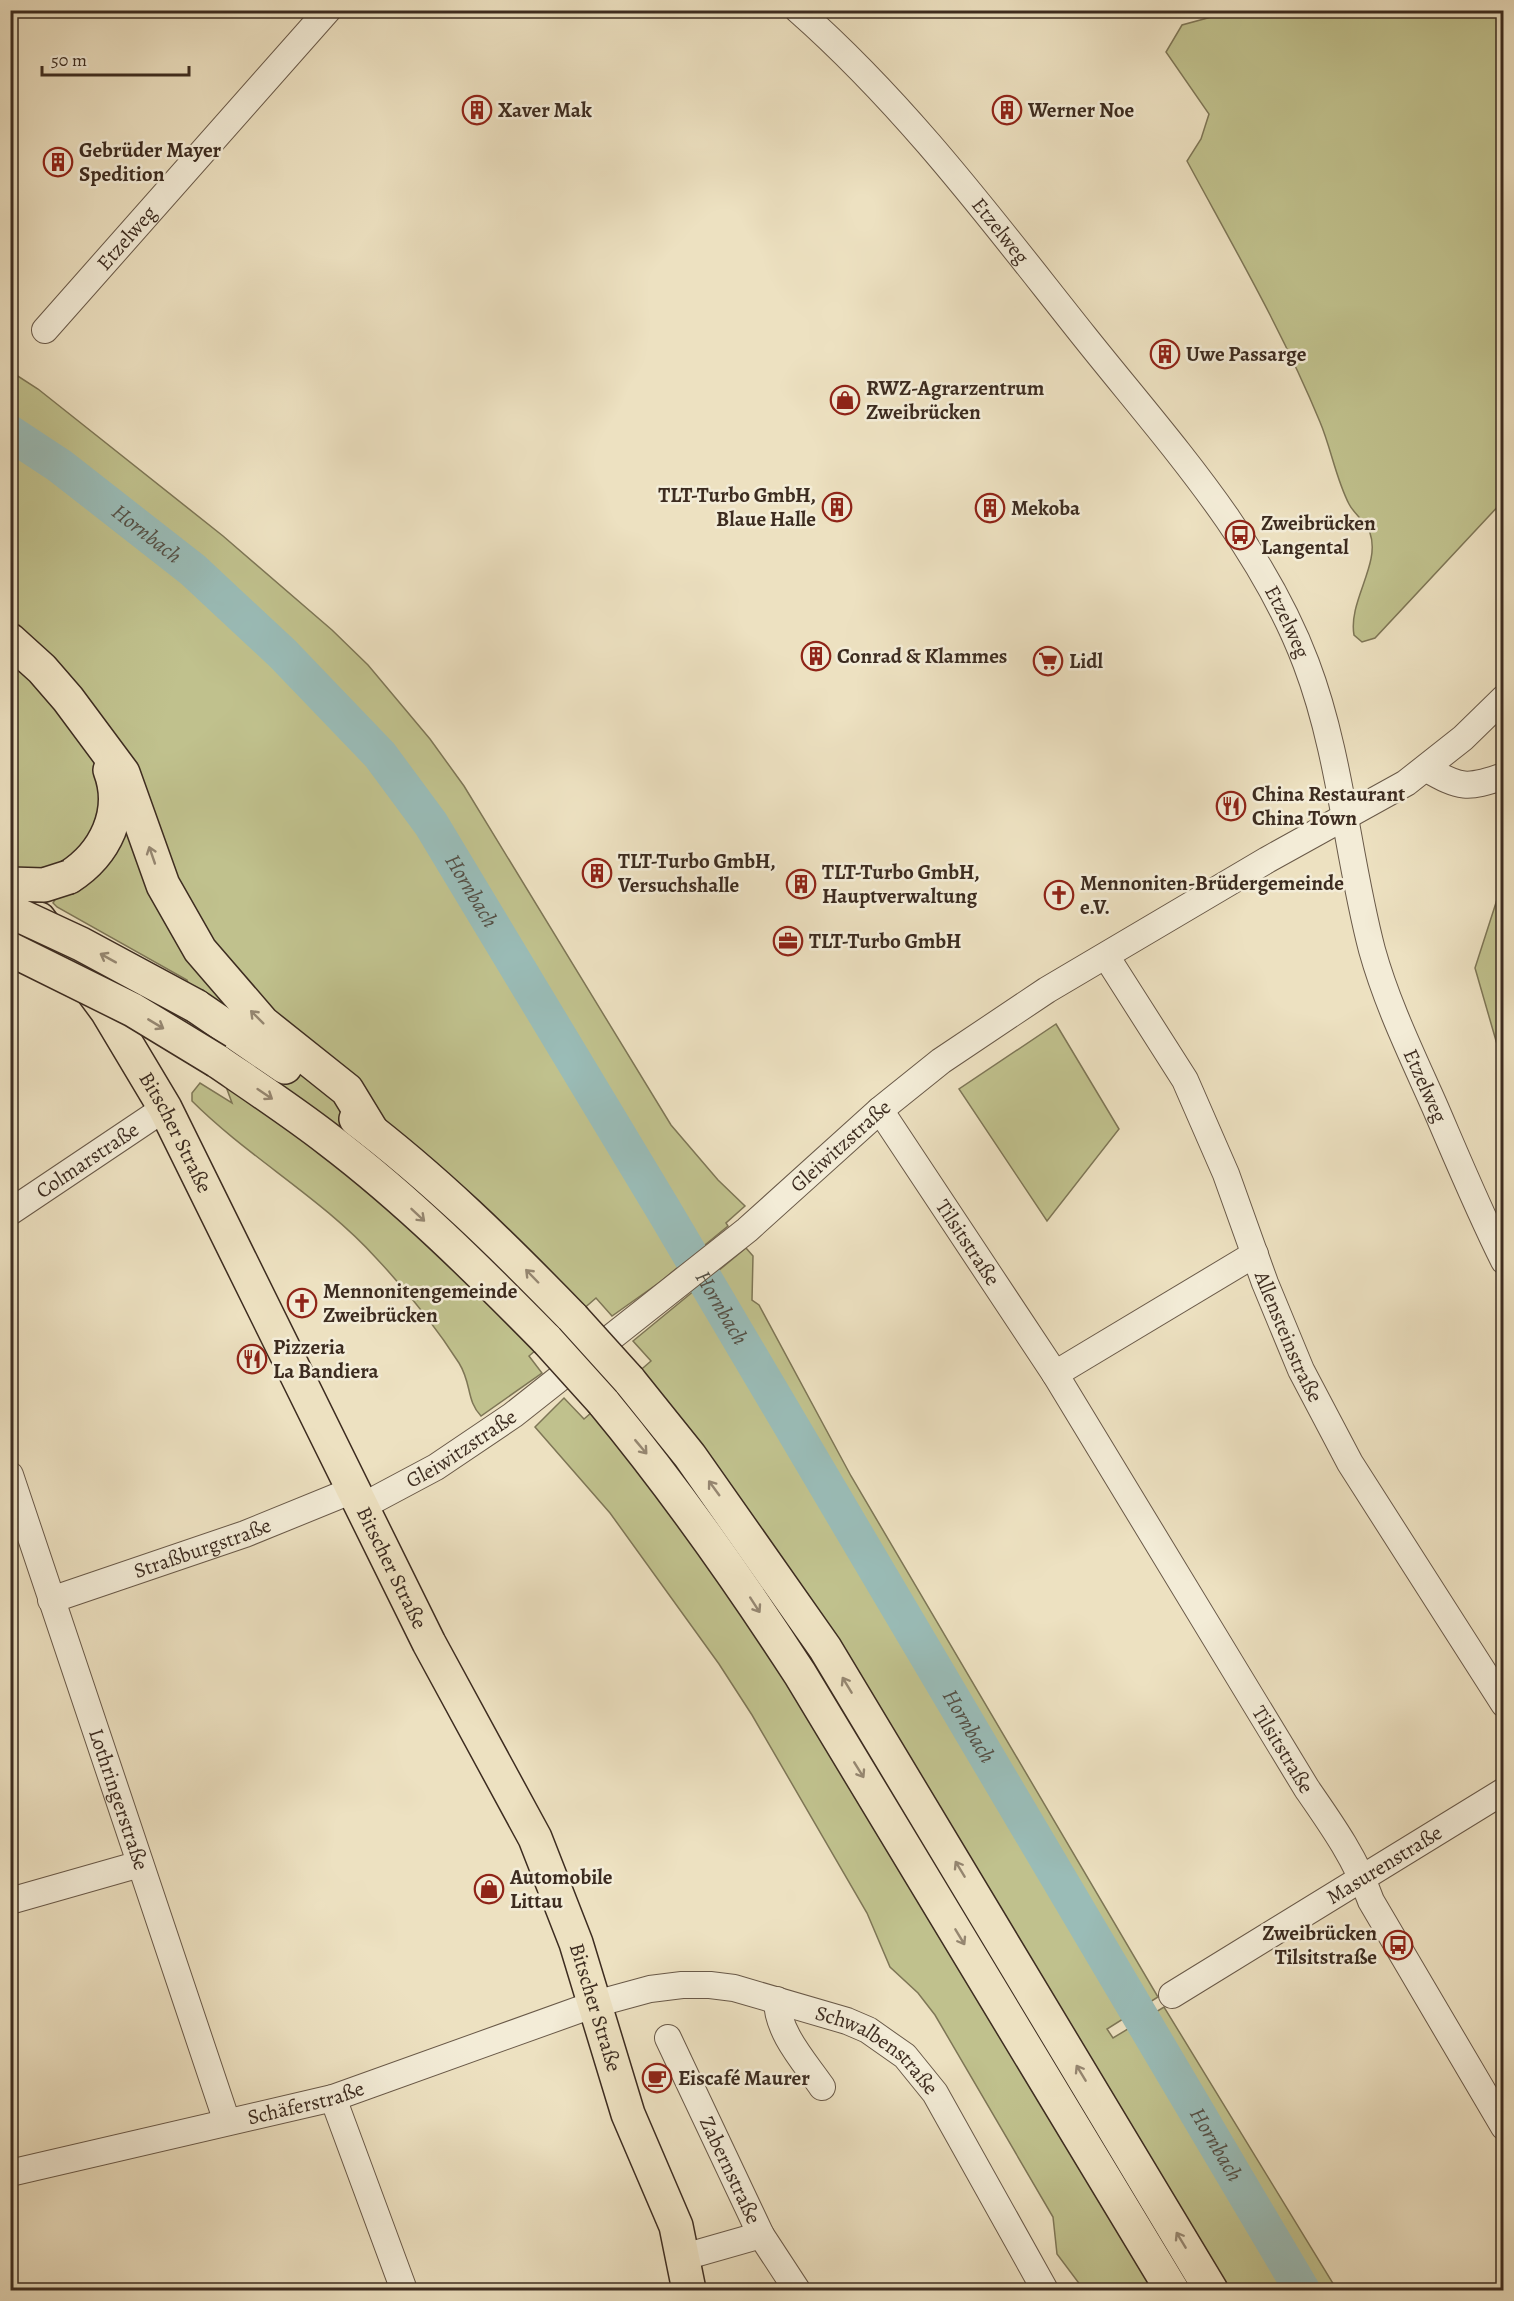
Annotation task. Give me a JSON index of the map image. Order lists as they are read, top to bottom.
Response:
{
  "streets": {
    "main road": ["Bitscher Straße"],
    "street": [
      "Etzelweg",
      "Gleiwitzstraße",
      "Colmarstraße",
      "Tilsitstraße",
      "Allensteinstraße",
      "Straßburgstraße",
      "Lothringerstraße",
      "Masurenstraße",
      "Schwalbenstraße",
      "Schäferstraße",
      "Zabernstraße"
    ]
  },
  "crossings": [
    ["Etzelweg", "Gleiwitzstraße"],
    ["Bitscher Straße", "Gleiwitzstraße"],
    ["Bitscher Straße", "Colmarstraße"],
    ["Bitscher Straße", "Straßburgstraße"],
    ["Bitscher Straße", "Schwalbenstraße"],
    ["Bitscher Straße", "Schäferstraße"],
    ["Bitscher Straße", "Zabernstraße"],
    ["Gleiwitzstraße", "Tilsitstraße"],
    ["Gleiwitzstraße", "Allensteinstraße"],
    ["Gleiwitzstraße", "Straßburgstraße"],
    ["Tilsitstraße", "Masurenstraße"],
    ["Straßburgstraße", "Lothringerstraße"],
    ["Lothringerstraße", "Schäferstraße"],
    ["Schwalbenstraße", "Schäferstraße"]
  ],
  "water": ["Hornbach"],
  "places": {
    "building": [
      "Xaver Mak",
      "Werner Noe",
      "Gebrüder Mayer Spedition",
      "Uwe Passarge",
      "TLT-Turbo GmbH, Blaue Halle",
      "Mekoba",
      "Conrad & Klammes",
      "TLT-Turbo GmbH, Versuchshalle",
      "TLT-Turbo GmbH, Hauptverwaltung"
    ],
    "shop": ["RWZ-Agrarzentrum Zweibrücken", "Automobile Littau"],
    "bus stop": ["Zweibrücken Langental", "Zweibrücken Tilsitstraße"],
    "supermarket": ["Lidl"],
    "restaurant": ["China Restaurant China Town", "Pizzeria La Bandiera"],
    "church": ["Mennoniten-Brüdergemeinde e.V.", "Mennonitengemeinde Zweibrücken"],
    "office": ["TLT-Turbo GmbH"],
    "cafe": ["Eiscafé Maurer"]
  },
  "scale_bar": "50 m"
}
